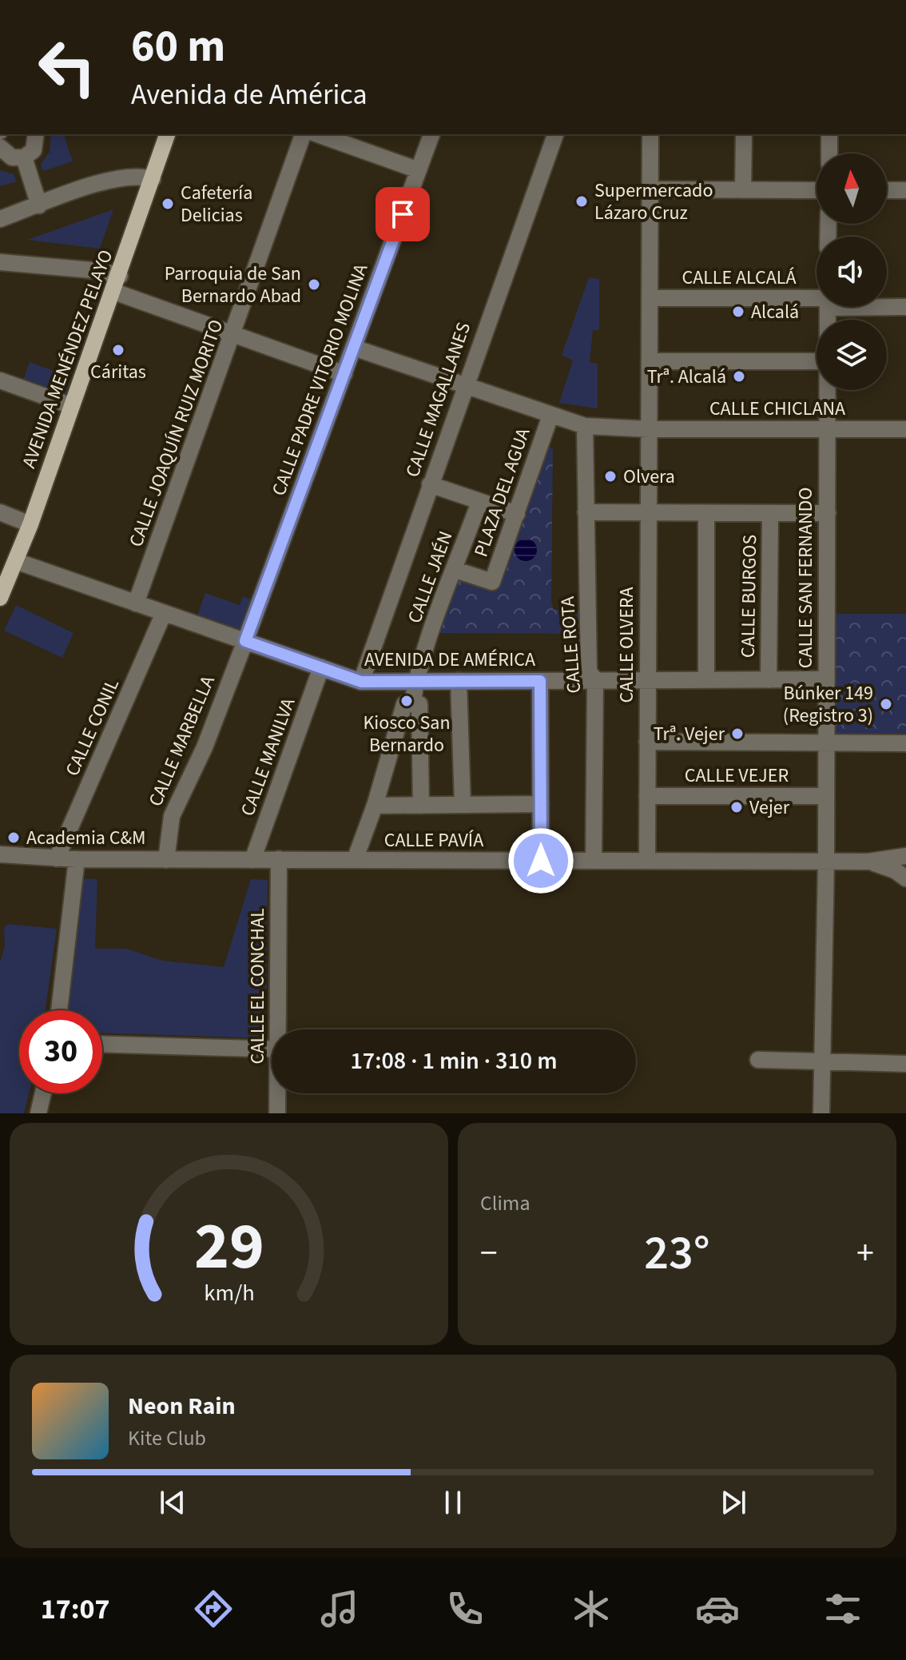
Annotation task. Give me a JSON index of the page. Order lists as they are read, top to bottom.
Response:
{
  "streets": {
    "main road": ["AVENIDA MENÉNDEZ PELAYO"],
    "street": [
      "CALLE ALCALÁ",
      "CALLE PADRE VITORIO MOLINA",
      "CALLE MAGALLANES",
      "CALLE CHICLANA",
      "CALLE JOAQUÍN RUIZ MORITO",
      "PLAZA DEL AGUA",
      "CALLE JAÉN",
      "CALLE SAN FERNANDO",
      "CALLE BURGOS",
      "CALLE ROTA",
      "CALLE OLVERA",
      "AVENIDA DE AMÉRICA",
      "CALLE CONIL",
      "CALLE MARBELLA",
      "CALLE MANILVA",
      "CALLE VEJER",
      "CALLE PAVÍA",
      "CALLE EL CONCHAL"
    ]
  },
  "crossings": [
    ["CALLE ALCALÁ", "CALLE OLVERA"],
    ["AVENIDA MENÉNDEZ PELAYO", "AVENIDA DE AMÉRICA"],
    ["CALLE PADRE VITORIO MOLINA", "CALLE CHICLANA"],
    ["CALLE PADRE VITORIO MOLINA", "AVENIDA DE AMÉRICA"],
    ["CALLE PADRE VITORIO MOLINA", "CALLE MARBELLA"],
    ["CALLE MAGALLANES", "CALLE CHICLANA"],
    ["CALLE MAGALLANES", "AVENIDA DE AMÉRICA"],
    ["CALLE CHICLANA", "PLAZA DEL AGUA"],
    ["CALLE CHICLANA", "CALLE SAN FERNANDO"],
    ["CALLE CHICLANA", "CALLE ROTA"],
    ["CALLE CHICLANA", "CALLE OLVERA"],
    ["CALLE JOAQUÍN RUIZ MORITO", "AVENIDA DE AMÉRICA"],
    ["PLAZA DEL AGUA", "CALLE JAÉN"],
    ["CALLE JAÉN", "AVENIDA DE AMÉRICA"],
    ["CALLE JAÉN", "CALLE PAVÍA"],
    ["CALLE SAN FERNANDO", "AVENIDA DE AMÉRICA"],
    ["CALLE SAN FERNANDO", "CALLE VEJER"],
    ["CALLE SAN FERNANDO", "CALLE PAVÍA"],
    ["CALLE BURGOS", "AVENIDA DE AMÉRICA"],
    ["CALLE ROTA", "AVENIDA DE AMÉRICA"],
    ["CALLE ROTA", "CALLE PAVÍA"],
    ["CALLE OLVERA", "AVENIDA DE AMÉRICA"],
    ["CALLE OLVERA", "CALLE VEJER"],
    ["CALLE OLVERA", "CALLE PAVÍA"],
    ["AVENIDA DE AMÉRICA", "CALLE CONIL"],
    ["AVENIDA DE AMÉRICA", "CALLE MARBELLA"],
    ["AVENIDA DE AMÉRICA", "CALLE MANILVA"],
    ["CALLE CONIL", "CALLE PAVÍA"],
    ["CALLE MARBELLA", "CALLE PAVÍA"],
    ["CALLE MANILVA", "CALLE PAVÍA"],
    ["CALLE PAVÍA", "CALLE EL CONCHAL"]
  ],
  "places": [
    "Supermercado Lázaro Cruz",
    "Cafetería Delicias",
    "Parroquia de San Bernardo Abad",
    "Alcalá",
    "Cáritas",
    "Trª. Alcalá",
    "Olvera",
    "Kiosco San Bernardo",
    "Búnker 149 (Registro 3)",
    "Trª. Vejer",
    "Vejer",
    "Academia C&M"
  ],
  "north": "top",
  "page": {
    "turn": ["60 m", "Avenida de América"],
    "limit": "30",
    "trip": "17:08 · 1 min · 310 m",
    "tile": "Clima",
    "heat": ["−", "23°", "+"],
    "song": ["Neon Rain", "Kite Club"],
    "tabs": "17:07",
    "gauge": ["29", "km/h"]
  }
}
